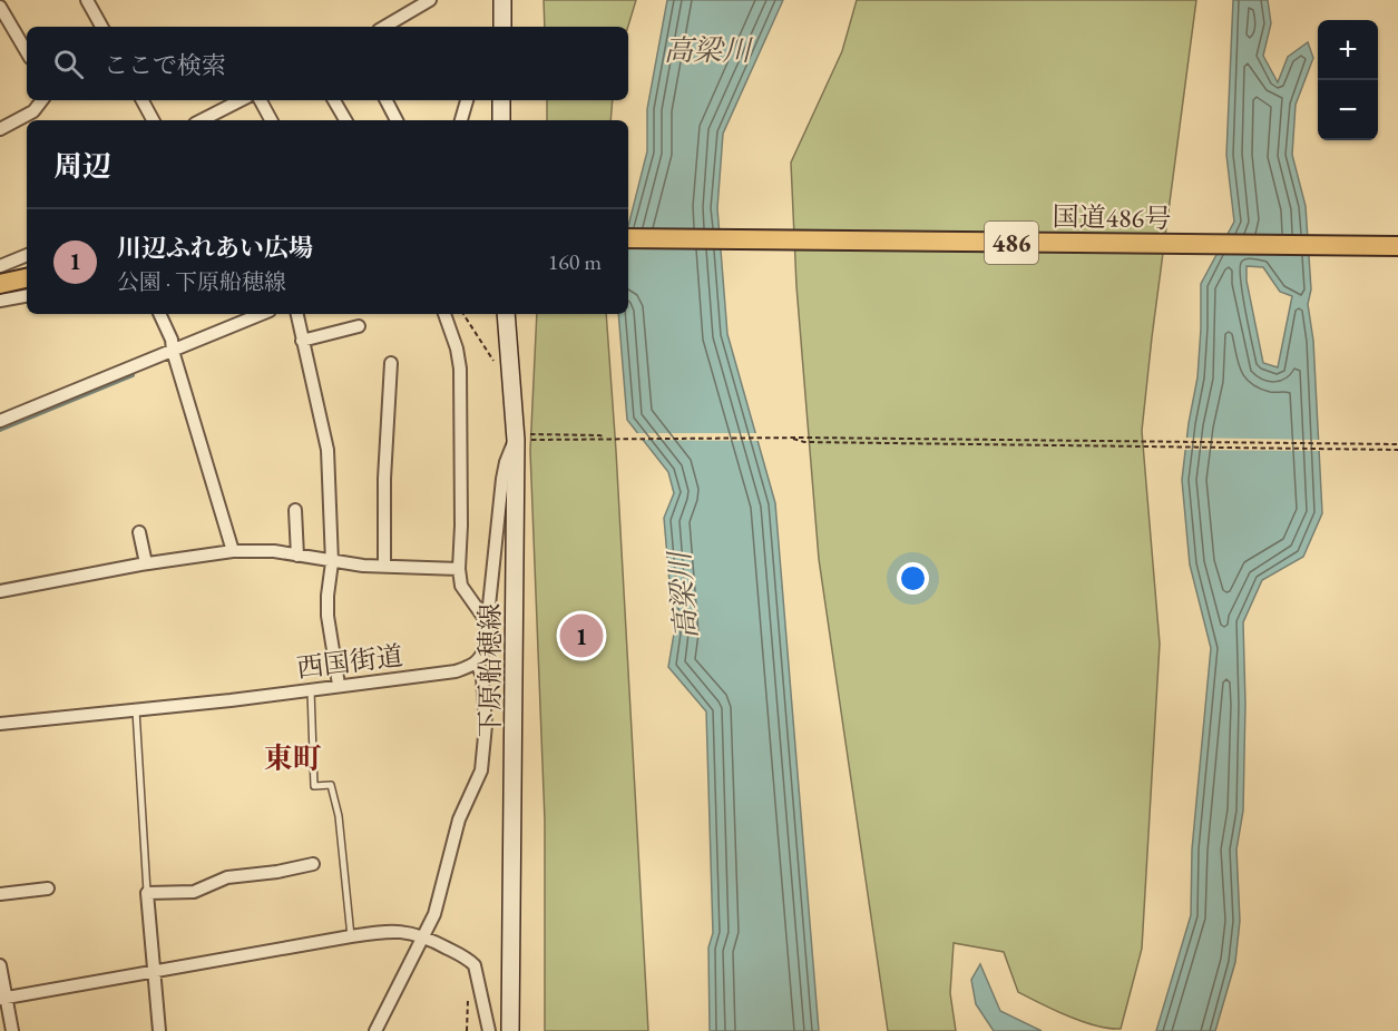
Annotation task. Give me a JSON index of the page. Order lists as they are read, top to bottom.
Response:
{
  "streets": {
    "highway": ["国道486号", "486"],
    "main road": ["下原船穂線"],
    "street": ["西国街道"]
  },
  "districts": ["東町"],
  "water": ["高梁川"],
  "page": {
    "map_buttons": ["+", "−"],
    "search": "ここで検索",
    "heading": "周辺",
    "list": [
      {
        "mark": "1",
        "name": "川辺ふれあい広場",
        "note": "公園 · 下原船穂線",
        "value": "160 m"
      }
    ],
    "pins": "1"
  }
}
